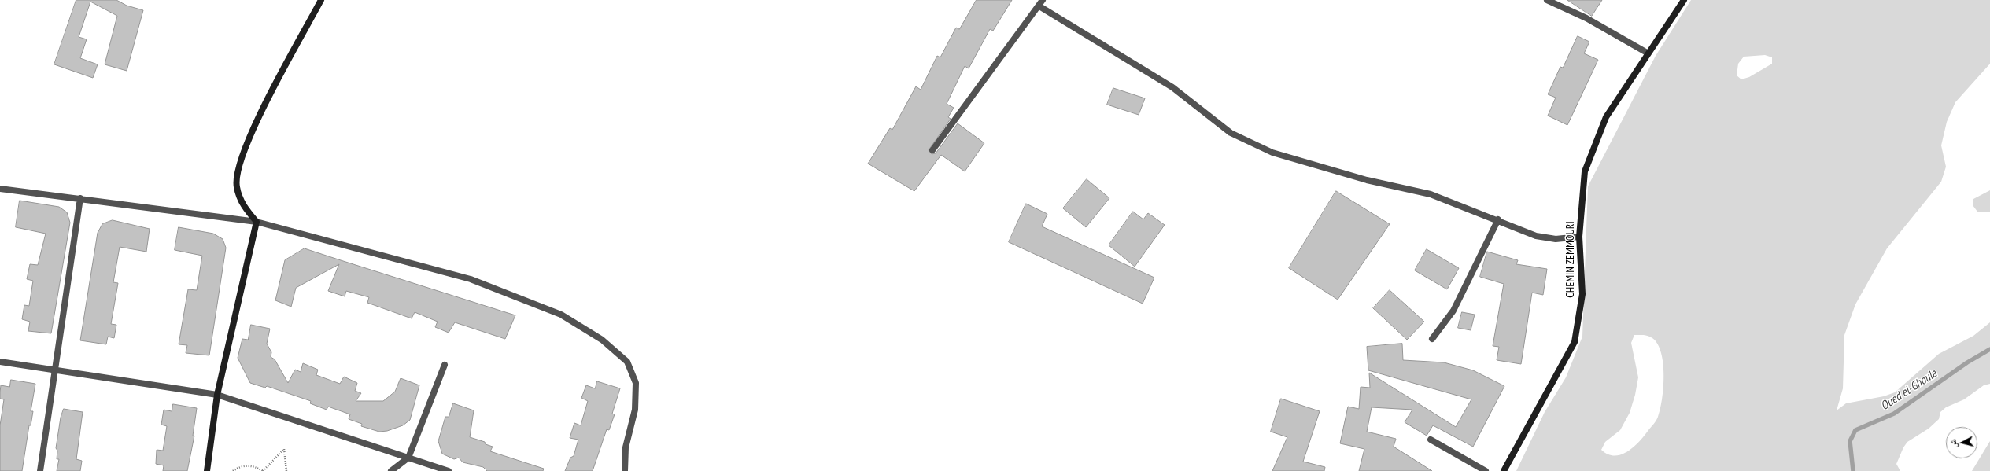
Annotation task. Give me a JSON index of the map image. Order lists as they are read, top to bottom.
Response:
{
  "streets": {
    "street": ["CHEMIN ZEMMOURI"]
  },
  "water": ["Oued el-Ghoula"],
  "north": "left"
}
